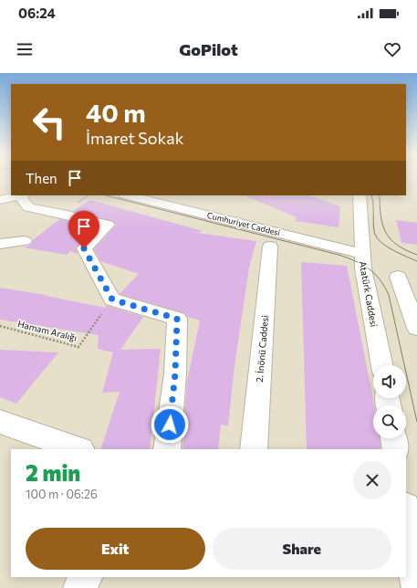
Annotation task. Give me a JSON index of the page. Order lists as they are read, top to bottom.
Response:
{
  "streets": {
    "street": ["Cumhuriyet Caddesi", "Atatürk Caddesi", "2. İnönü Caddesi"],
    "path": ["Hamam Aralığı"]
  },
  "crossings": [
    ["Cumhuriyet Caddesi", "Atatürk Caddesi"]
  ],
  "page": {
    "status": "06:24",
    "header": "GoPilot",
    "turn": ["40 m", "İmaret Sokak"],
    "then": "Then",
    "heading": ["2 min", "100 m · 06:26"],
    "buttons": ["Exit", "Share"]
  }
}
